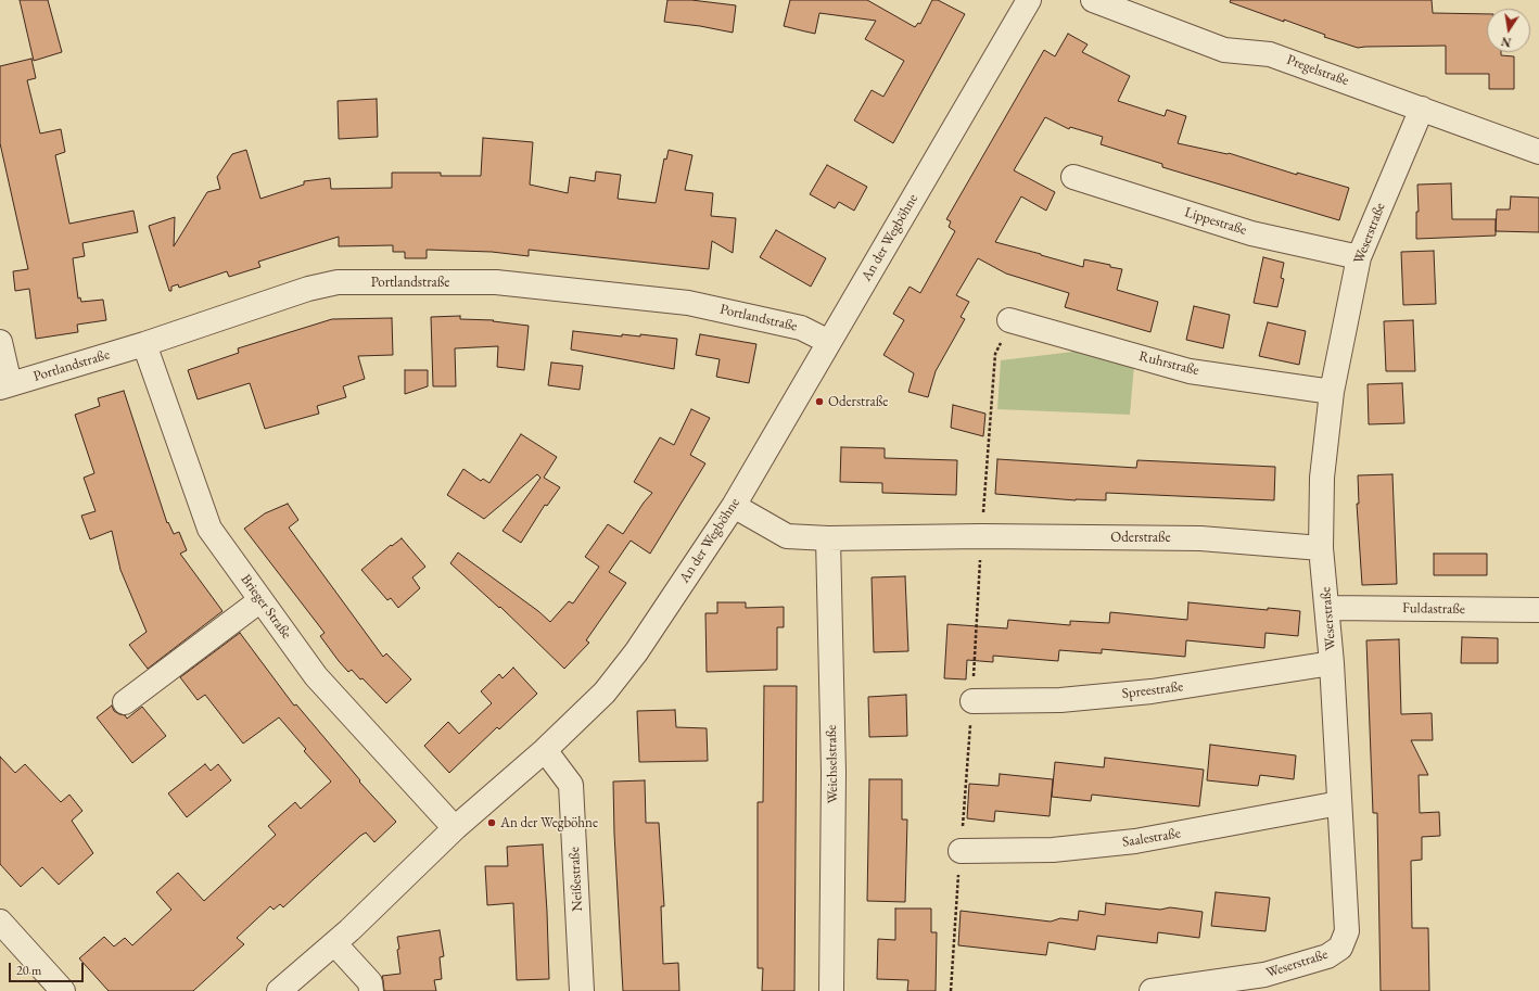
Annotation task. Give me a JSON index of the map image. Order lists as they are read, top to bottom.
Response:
{
  "streets": {
    "street": [
      "Pregelstraße",
      "Lippestraße",
      "Weserstraße",
      "An der Wegböhne",
      "Portlandstraße",
      "Ruhrstraße",
      "Oderstraße",
      "Brieger Straße",
      "Fuldastraße",
      "Spreestraße",
      "Weichselstraße",
      "Saalestraße",
      "Neißestraße"
    ]
  },
  "crossings": [
    ["Pregelstraße", "Weserstraße"],
    ["Lippestraße", "Weserstraße"],
    ["Weserstraße", "Ruhrstraße"],
    ["Weserstraße", "Oderstraße"],
    ["Weserstraße", "Fuldastraße"],
    ["Weserstraße", "Spreestraße"],
    ["Weserstraße", "Saalestraße"],
    ["An der Wegböhne", "Portlandstraße"],
    ["An der Wegböhne", "Oderstraße"],
    ["An der Wegböhne", "Brieger Straße"],
    ["An der Wegböhne", "Neißestraße"],
    ["Portlandstraße", "Brieger Straße"],
    ["Oderstraße", "Weichselstraße"]
  ],
  "places": ["Oderstraße", "An der Wegböhne"],
  "scale_bar": "20 m",
  "north": "bottom"
}
